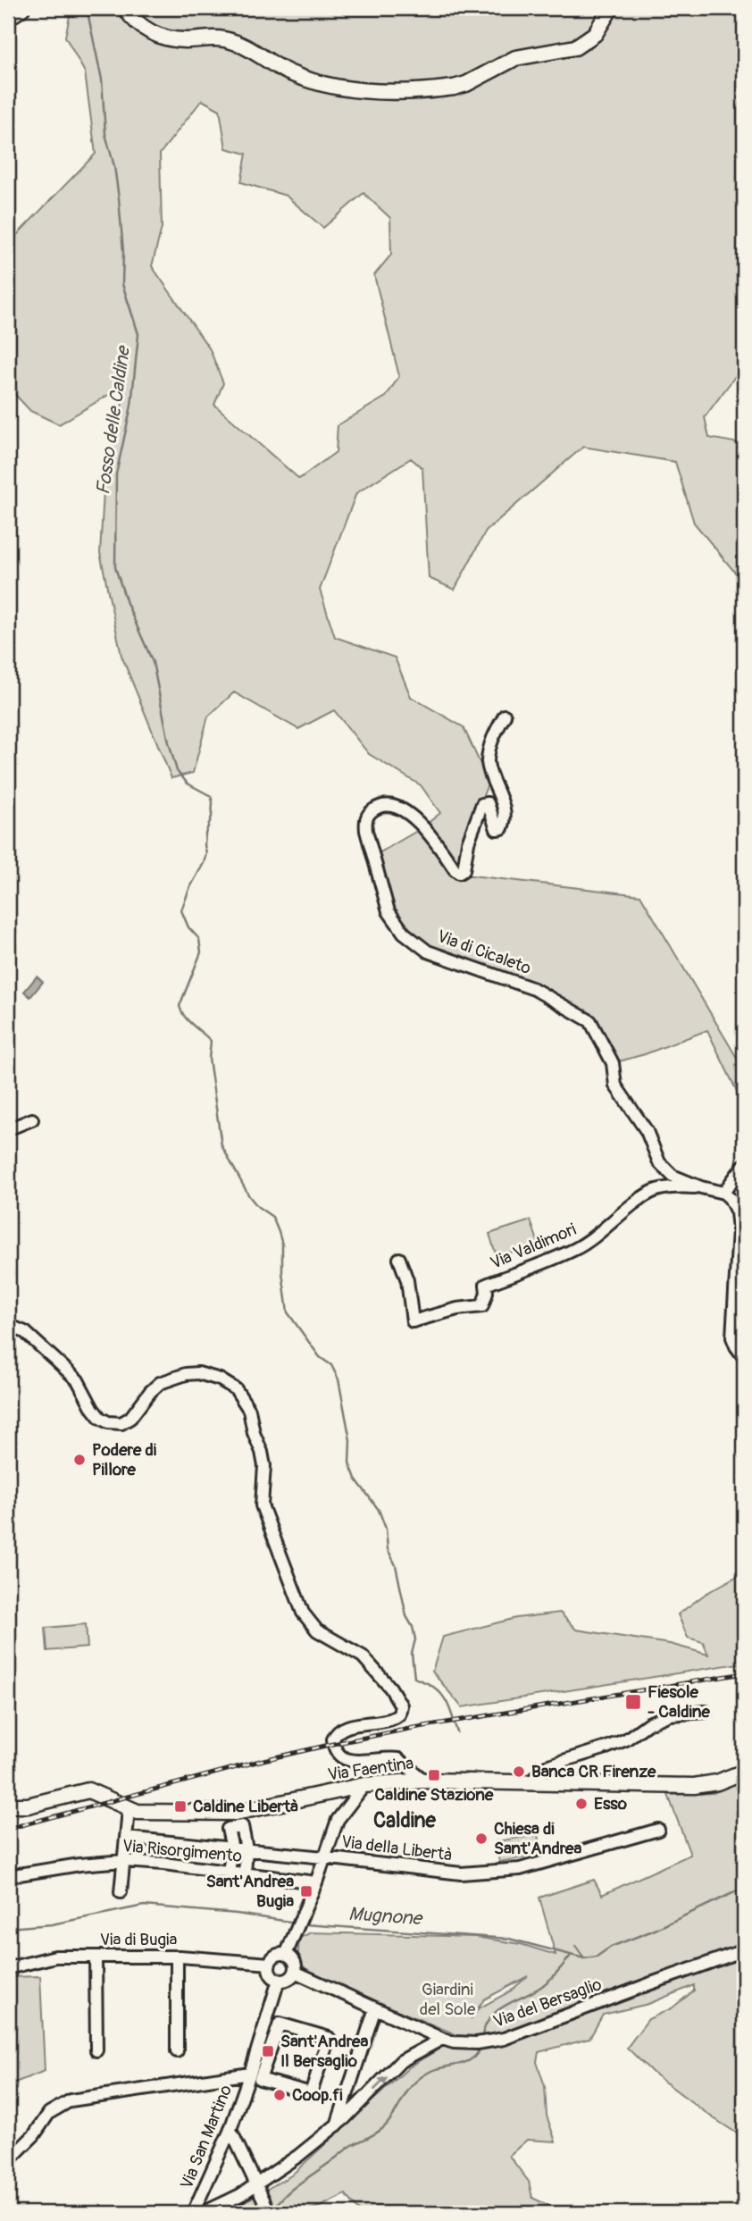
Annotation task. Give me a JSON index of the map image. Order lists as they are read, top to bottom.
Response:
{
  "streets": {
    "main road": ["Via Faentina"],
    "street": [
      "Via di Cicaleto",
      "Via Valdimori",
      "Via della Libertà",
      "Via Risorgimento",
      "Via di Bugia",
      "Via del Bersaglio",
      "Via San Martino"
    ]
  },
  "crossings": [
    ["Via di Cicaleto", "Via Valdimori"],
    ["Via di Bugia", "Via del Bersaglio"],
    ["Via di Bugia", "Via San Martino"],
    ["Via del Bersaglio", "Via San Martino"]
  ],
  "districts": ["Caldine"],
  "water": ["Fosso delle Caldine", "Mugnone"],
  "parks": ["Giardini del Sole"],
  "places": {
    "other": [
      "Podere di Pillore",
      "Banca CR Firenze",
      "Esso",
      "Chiesa di Sant'Andrea",
      "Coop.fi"
    ],
    "transit": [
      "Fiesole - Caldine",
      "Caldine Stazione",
      "Caldine Libertà",
      "Sant'Andrea Bugia",
      "Sant'Andrea Il Bersaglio"
    ]
  }
}
